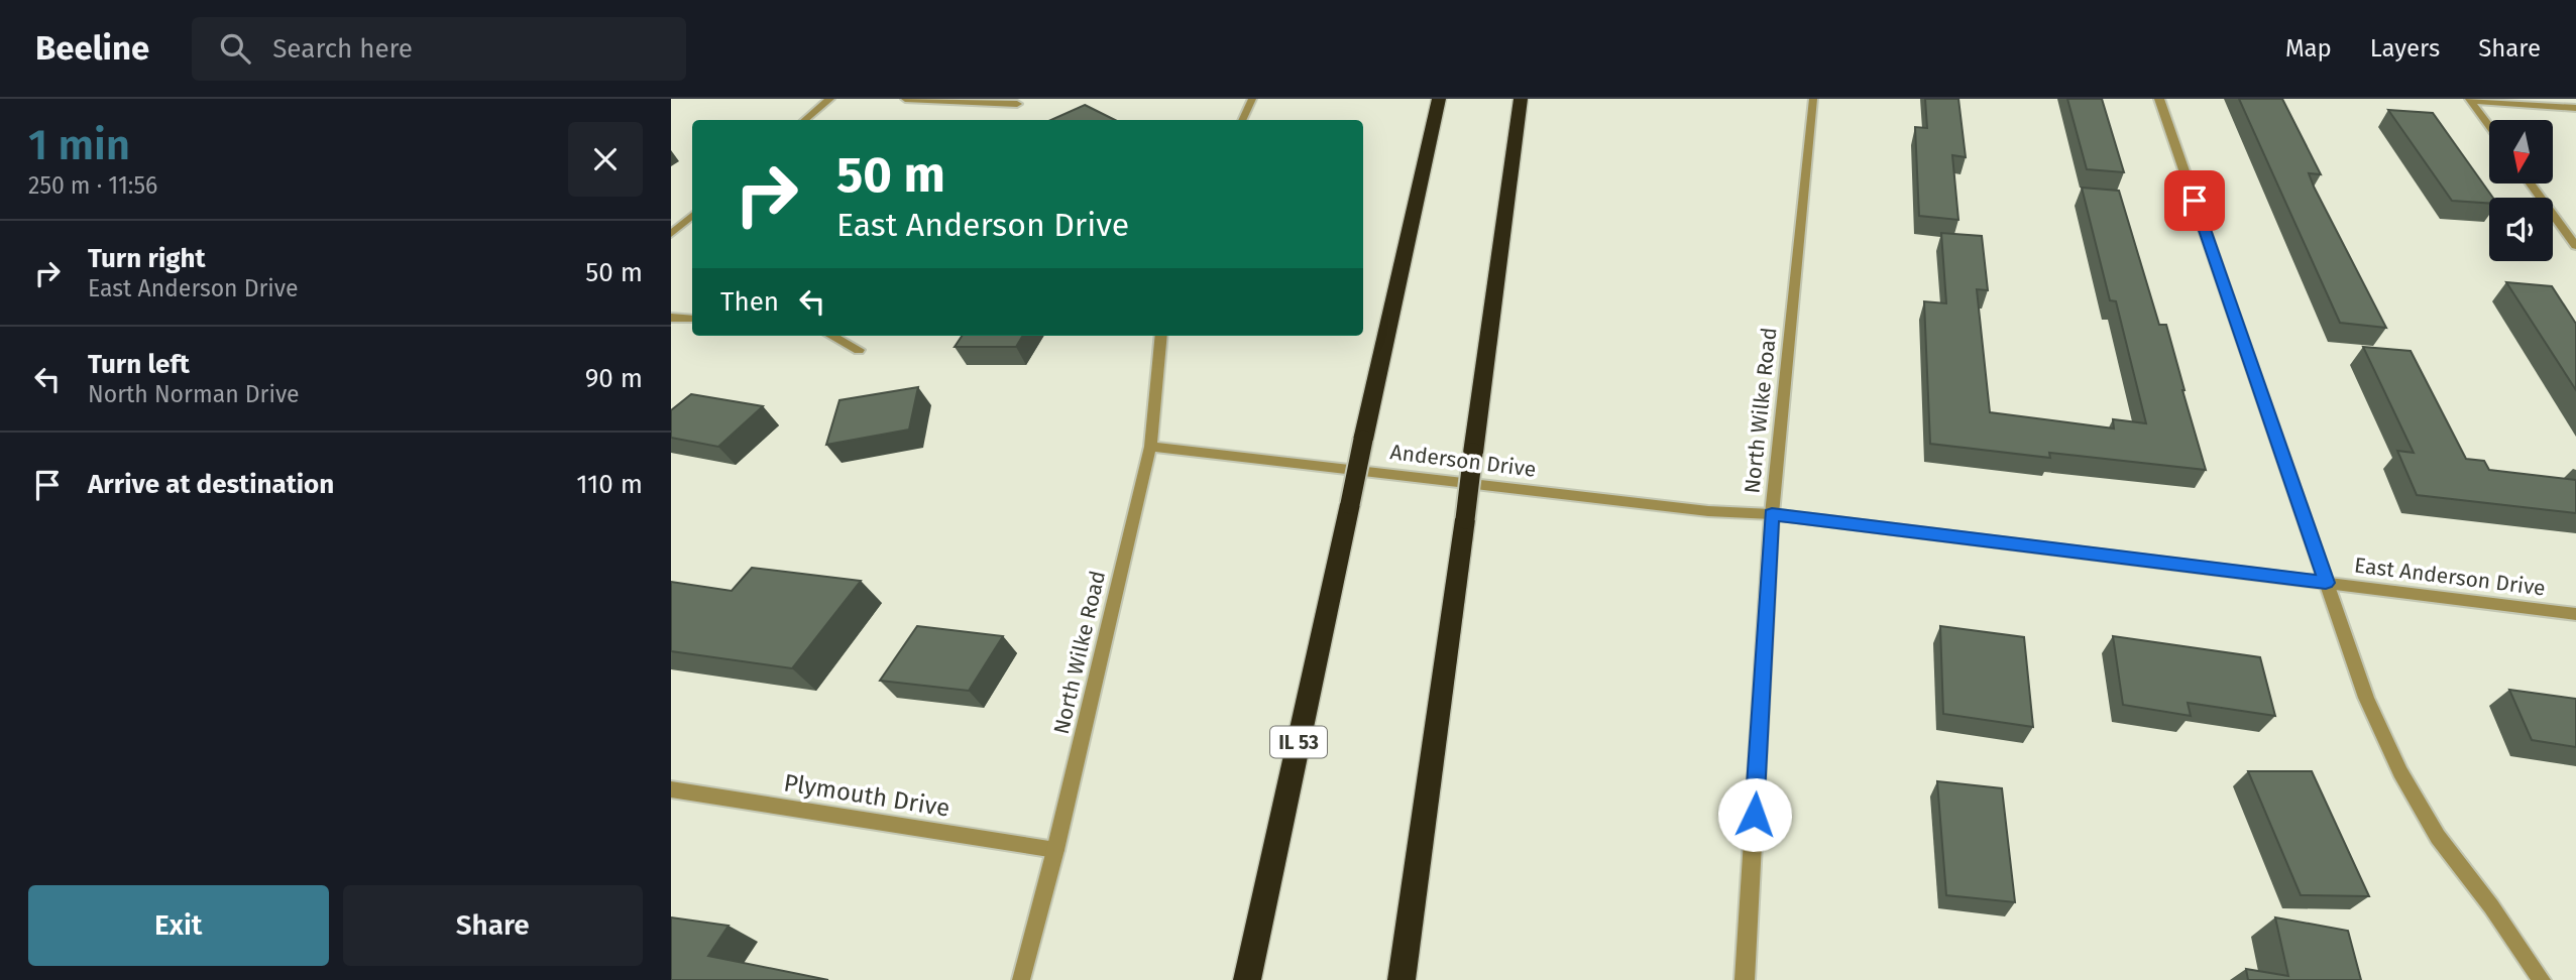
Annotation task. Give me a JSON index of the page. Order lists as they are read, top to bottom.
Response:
{
  "streets": {
    "highway": ["IL 53"],
    "street": [
      "North Wilke Road",
      "Anderson Drive",
      "East Anderson Drive",
      "Plymouth Drive"
    ]
  },
  "crossings": [
    ["North Wilke Road", "Anderson Drive"],
    ["North Wilke Road", "East Anderson Drive"],
    ["North Wilke Road", "Plymouth Drive"],
    ["Anderson Drive", "East Anderson Drive"]
  ],
  "north": "bottom",
  "page": {
    "header": "Beeline",
    "search": "Search here",
    "nav": ["Map", "Layers", "Share"],
    "heading": ["1 min", "250 m · 11:56"],
    "turn": ["50 m", "East Anderson Drive"],
    "list": [
      {
        "name": "Turn right",
        "note": "East Anderson Drive",
        "value": "50 m"
      },
      {
        "name": "Turn left",
        "note": "North Norman Drive",
        "value": "90 m"
      },
      {
        "name": "Arrive at destination",
        "value": "110 m"
      }
    ],
    "then": "Then",
    "buttons": ["Exit", "Share"]
  }
}
